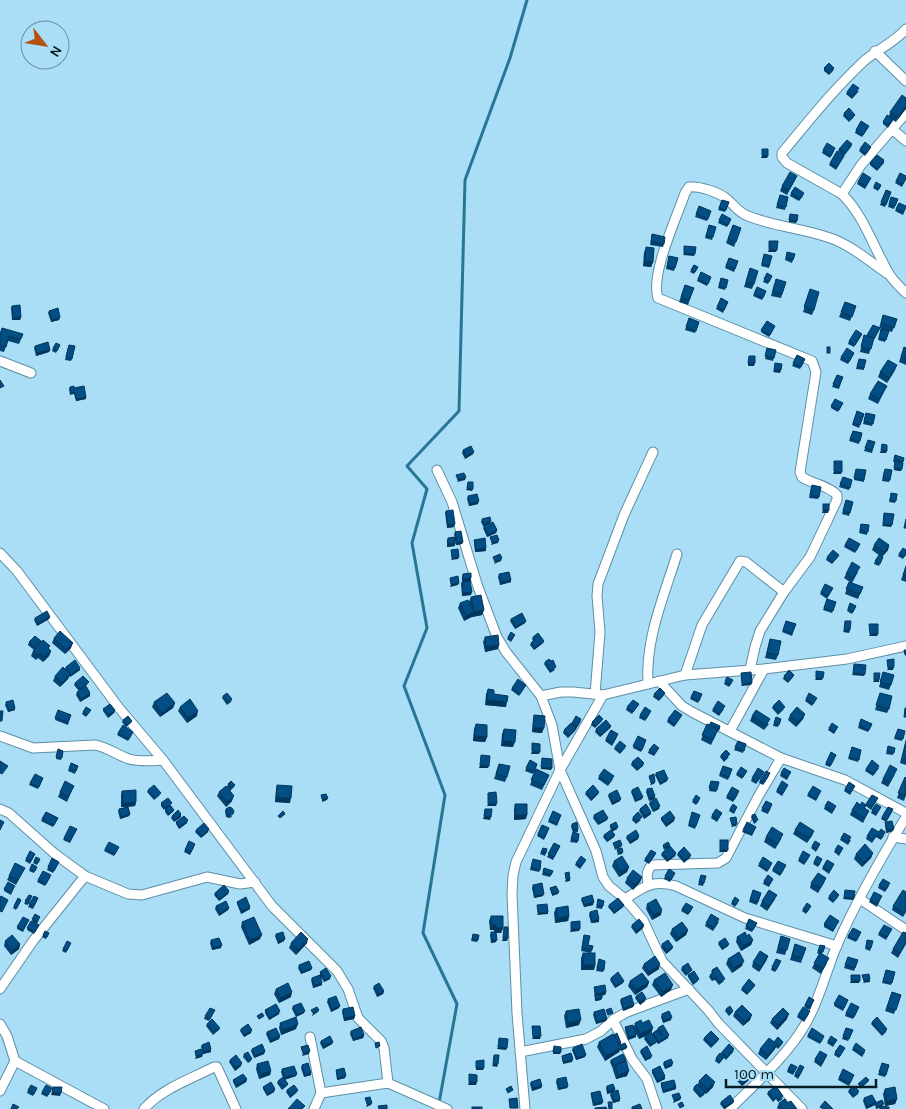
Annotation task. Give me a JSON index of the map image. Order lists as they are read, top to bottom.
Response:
{
  "scale_bar": "100 m",
  "north": "bottom right"
}
